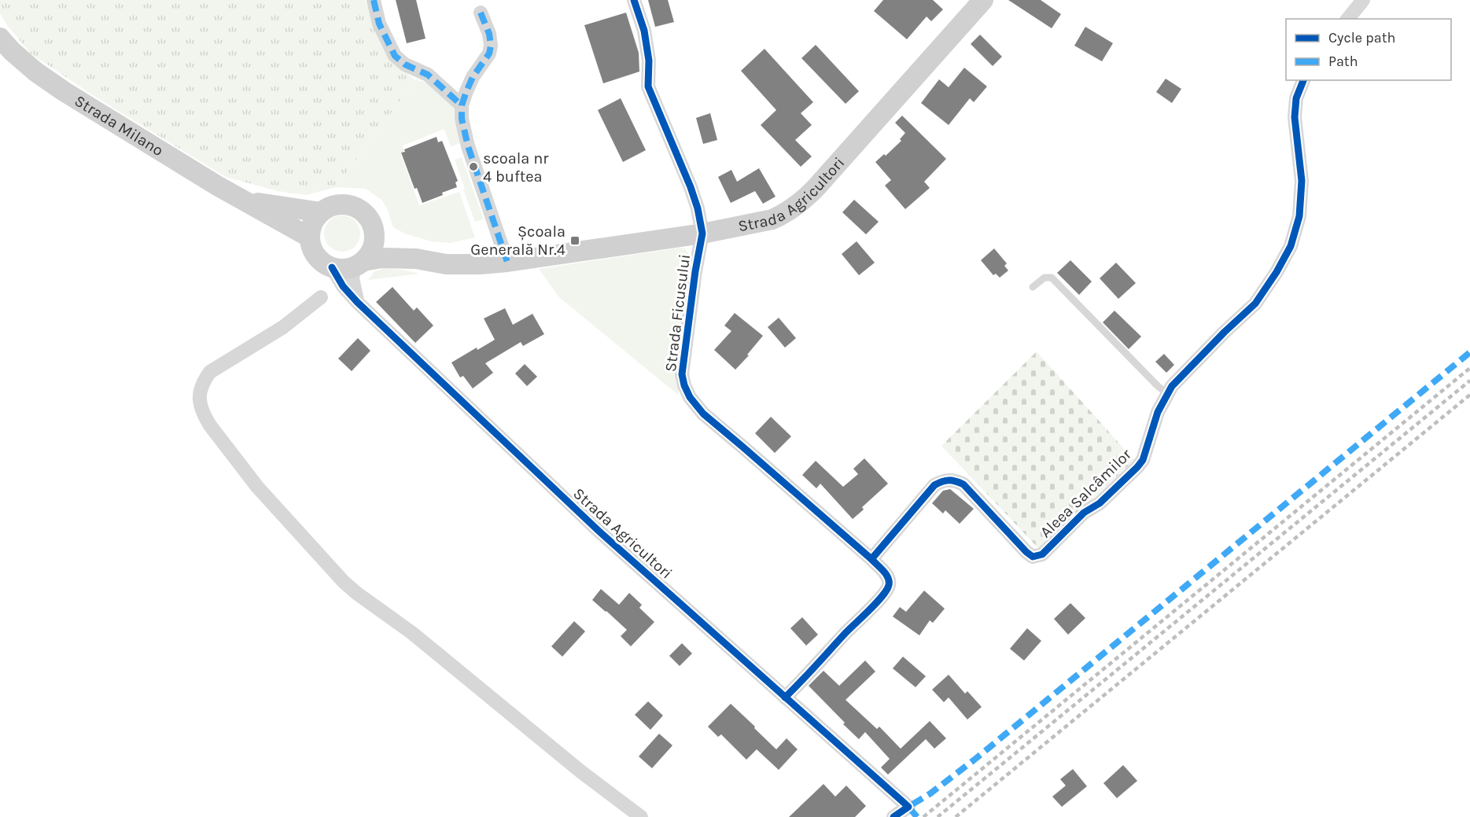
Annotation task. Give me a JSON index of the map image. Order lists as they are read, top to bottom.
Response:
{
  "streets": {
    "main road": ["Strada Milano", "Strada Agricultori"],
    "street": ["Strada Ficusului", "Aleea Salcâmilor"]
  },
  "crossings": [
    ["Strada Milano", "Strada Agricultori"],
    ["Strada Agricultori", "Strada Ficusului"],
    ["Strada Ficusului", "Aleea Salcâmilor"]
  ],
  "places": {
    "other": ["scoala nr 4 buftea"],
    "transit": ["Școala Generală Nr.4"]
  },
  "legend": ["Cycle path", "Path"]
}
